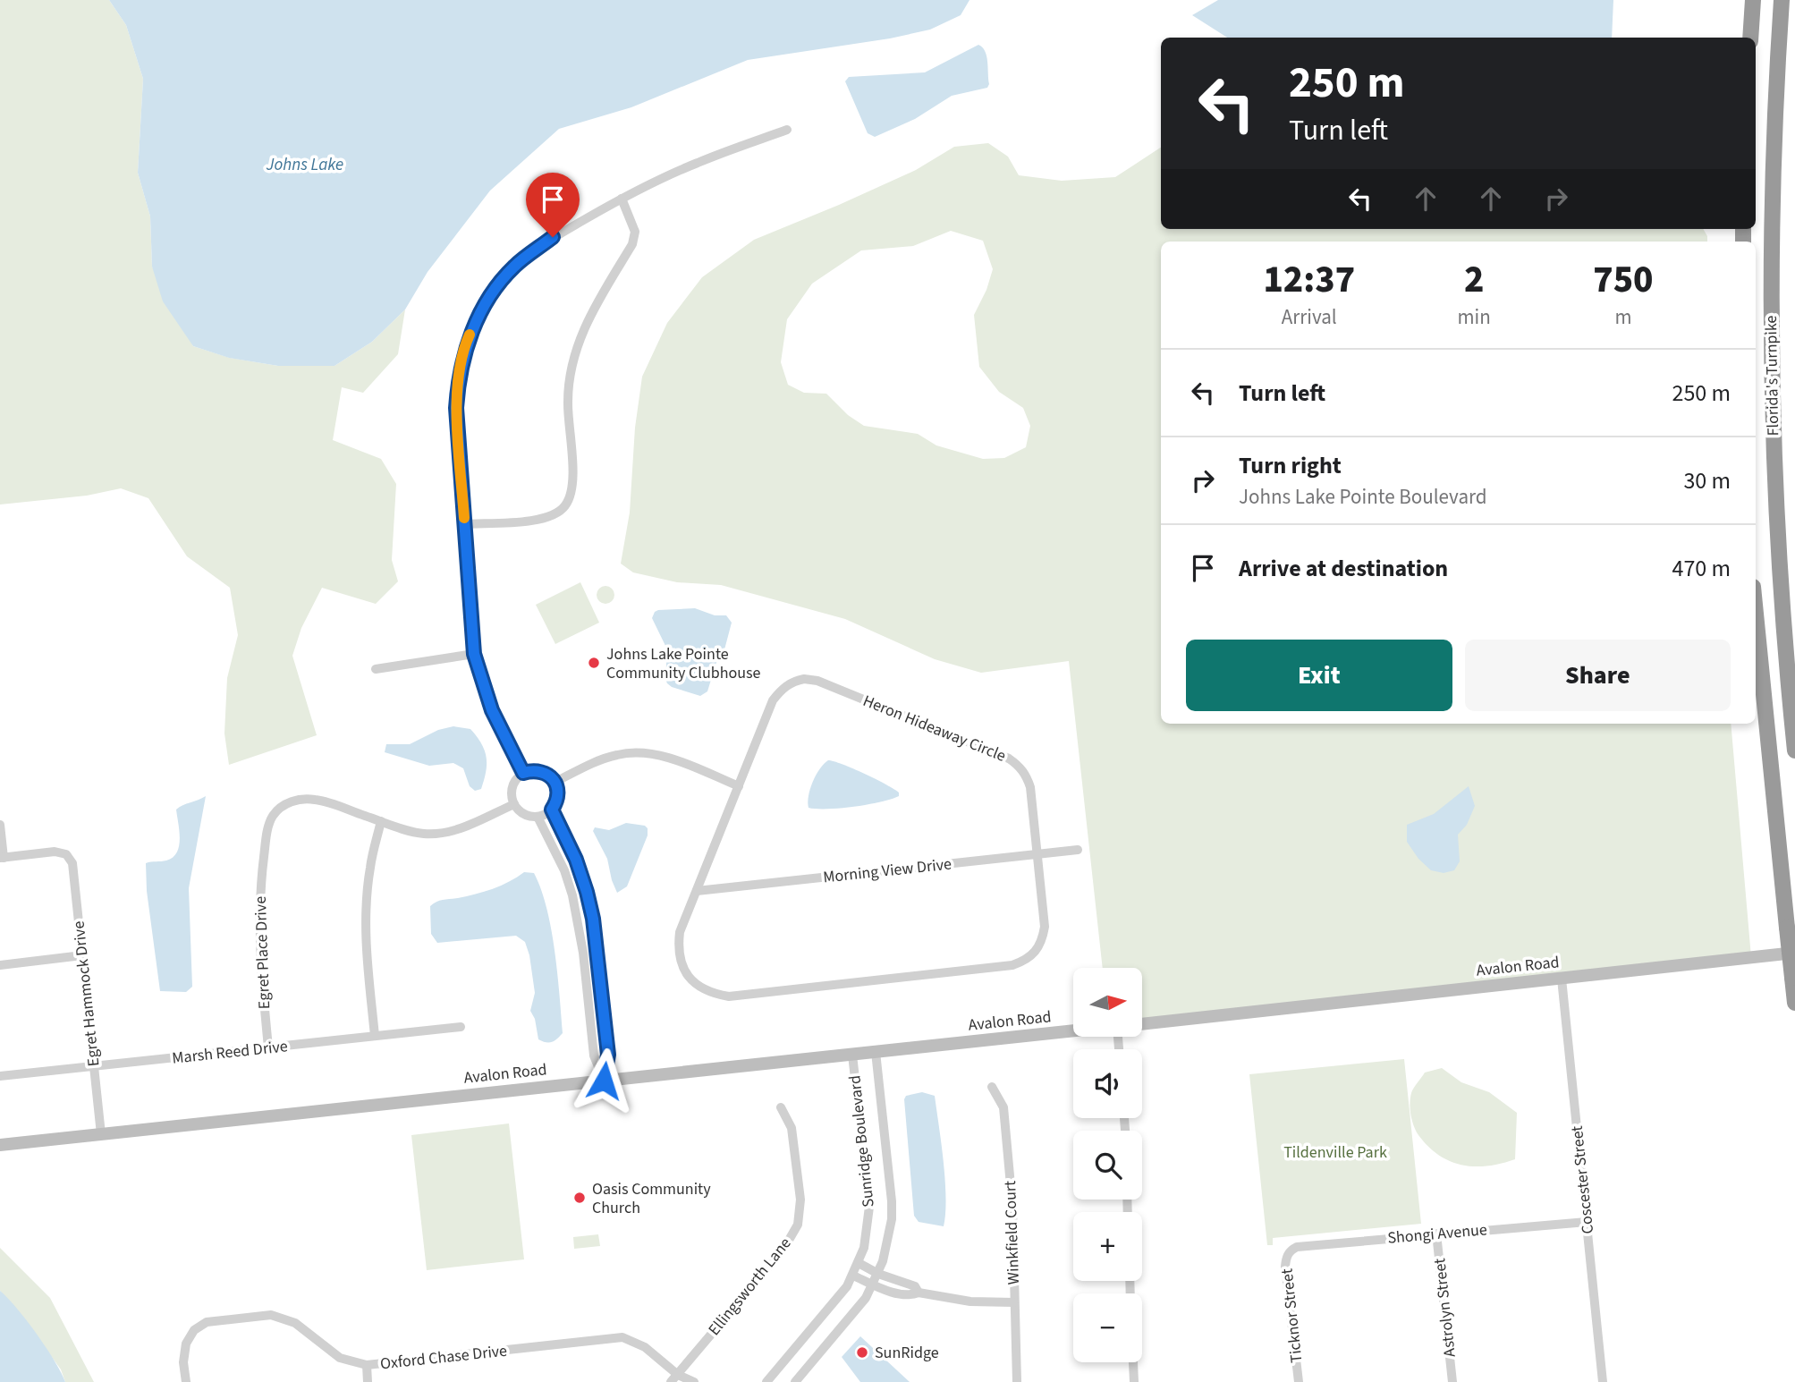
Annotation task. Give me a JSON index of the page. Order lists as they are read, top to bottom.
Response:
{
  "streets": {
    "highway": ["Florida's Turnpike"],
    "main road": ["Avalon Road"],
    "street": [
      "Heron Hideaway Circle",
      "Morning View Drive",
      "Egret Place Drive",
      "Egret Hammock Drive",
      "Marsh Reed Drive",
      "Sunridge Boulevard",
      "Coscester Street",
      "Winkfield Court",
      "Shongi Avenue",
      "Ellingsworth Lane",
      "Astrolyn Street",
      "Ticknor Street",
      "Oxford Chase Drive"
    ]
  },
  "crossings": [
    ["Heron Hideaway Circle", "Morning View Drive"],
    ["Egret Place Drive", "Marsh Reed Drive"],
    ["Avalon Road", "Egret Hammock Drive"],
    ["Avalon Road", "Sunridge Boulevard"],
    ["Avalon Road", "Coscester Street"],
    ["Egret Hammock Drive", "Marsh Reed Drive"],
    ["Coscester Street", "Shongi Avenue"],
    ["Shongi Avenue", "Astrolyn Street"],
    ["Shongi Avenue", "Ticknor Street"],
    ["Ellingsworth Lane", "Oxford Chase Drive"]
  ],
  "water": ["Johns Lake"],
  "parks": ["Tildenville Park"],
  "places": ["Johns Lake Pointe Community Clubhouse", "Oasis Community Church", "SunRidge"],
  "north": "right",
  "page": {
    "turn": ["250 m", "Turn left"],
    "eta": [
      "12:37",
      "Arrival",
      "2",
      "min",
      "750",
      "m"
    ],
    "list": [
      {
        "name": "Turn left",
        "value": "250 m"
      },
      {
        "name": "Turn right",
        "note": "Johns Lake Pointe Boulevard",
        "value": "30 m"
      },
      {
        "name": "Arrive at destination",
        "value": "470 m"
      }
    ],
    "buttons": ["Exit", "Share"],
    "map_buttons": ["+", "−"]
  }
}
